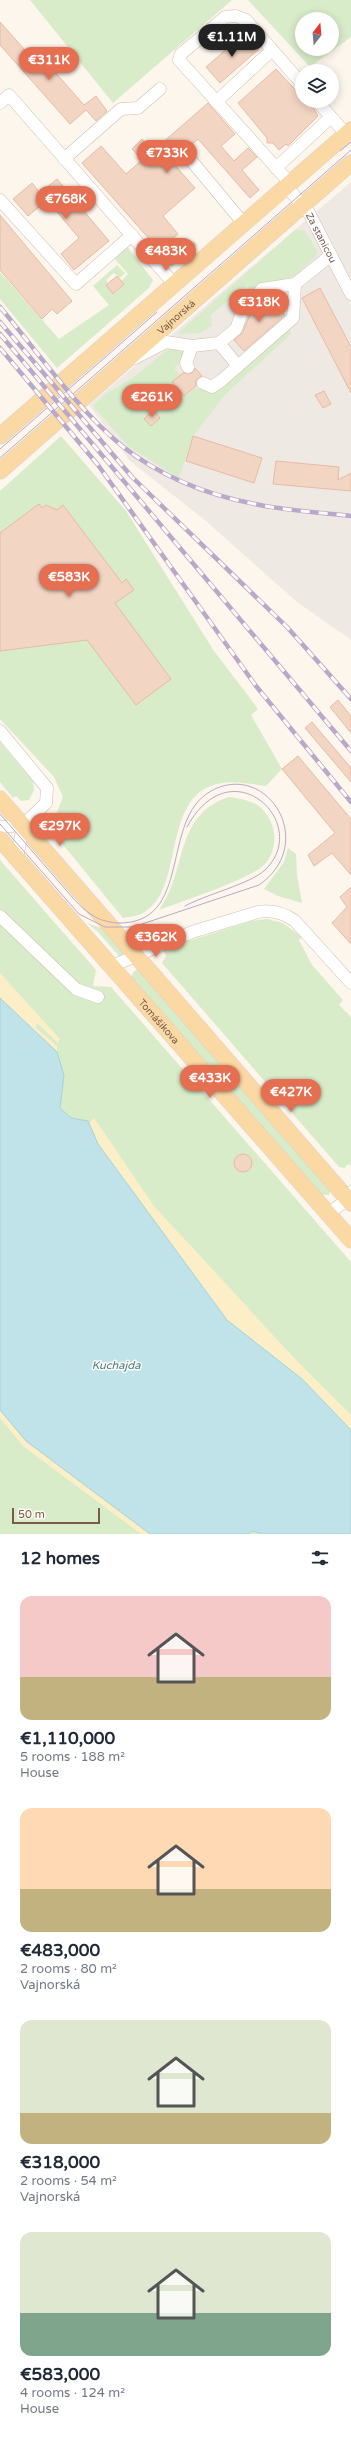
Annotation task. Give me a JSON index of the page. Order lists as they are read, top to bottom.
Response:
{
  "streets": {
    "main road": ["Vajnorská", "Tomášikova"],
    "street": ["Za stanicou"]
  },
  "crossings": [
    ["Za stanicou", "Vajnorská"]
  ],
  "water": ["Kuchajda"],
  "scale_bar": "50 m",
  "north": "top",
  "page": {
    "price": [
      "€1.11M",
      "€311K",
      "€733K",
      "€768K",
      "€483K",
      "€318K",
      "€261K",
      "€583K",
      "€297K",
      "€362K",
      "€433K",
      "€427K"
    ],
    "scale": "50 m",
    "heading": "12 homes",
    "list": [
      {
        "name": "€1,110,000",
        "note": "5 rooms · 188 m² · House"
      },
      {
        "name": "€483,000",
        "note": "2 rooms · 80 m² · Vajnorská"
      },
      {
        "name": "€318,000",
        "note": "2 rooms · 54 m² · Vajnorská"
      },
      {
        "name": "€583,000",
        "note": "4 rooms · 124 m² · House"
      }
    ]
  }
}
